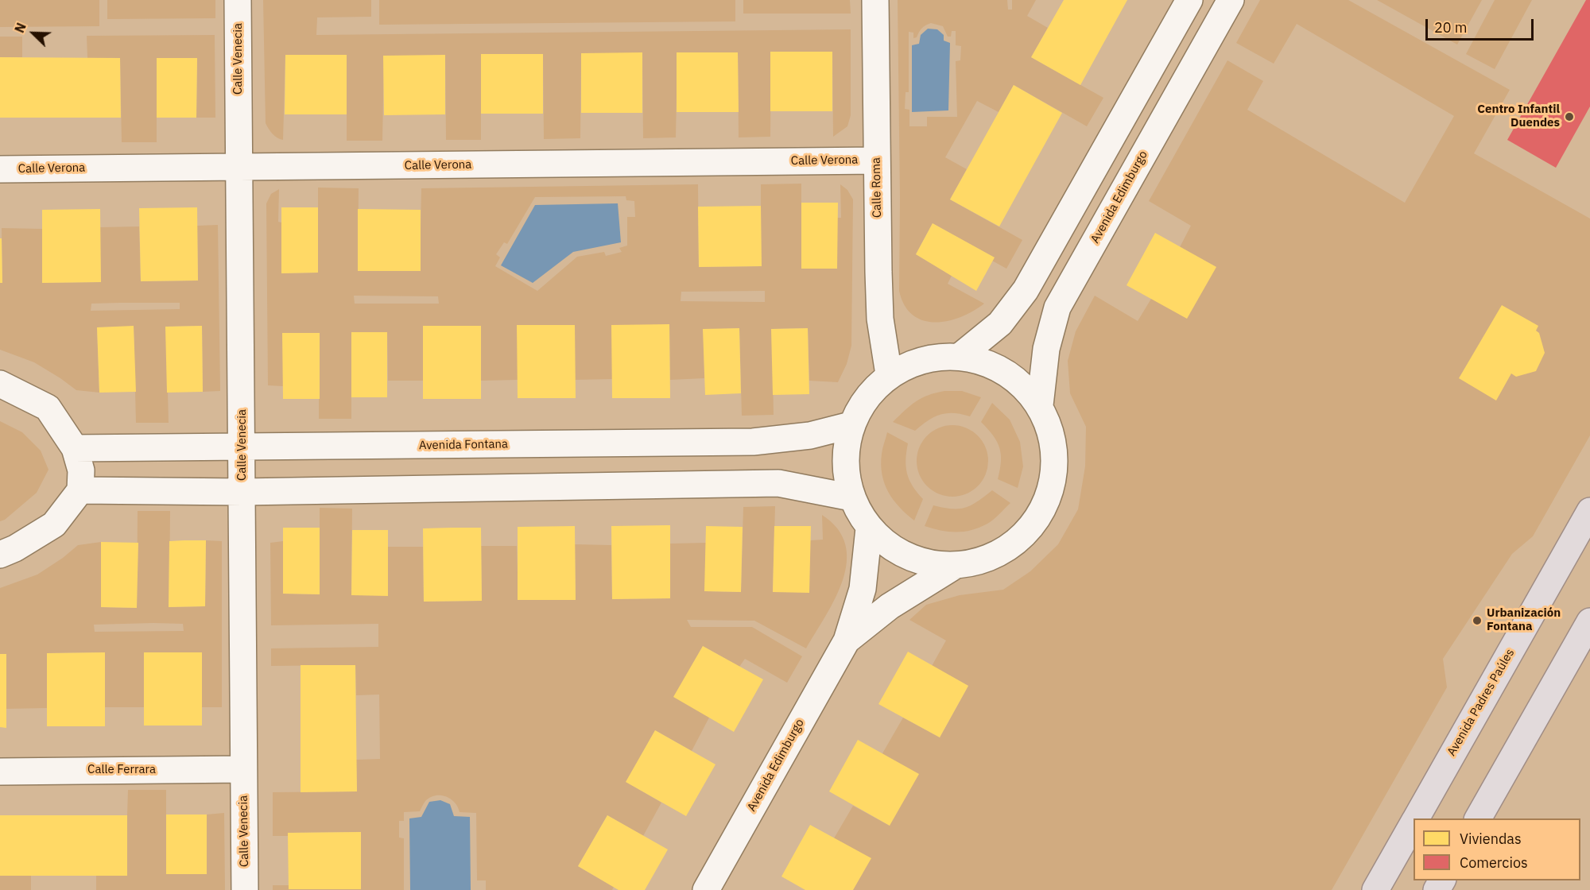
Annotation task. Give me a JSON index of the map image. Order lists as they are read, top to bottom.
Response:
{
  "streets": {
    "highway": ["Avenida Padres Paúles"],
    "street": [
      "Calle Venecia",
      "Calle Verona",
      "Calle Roma",
      "Avenida Edimburgo",
      "Avenida Fontana",
      "Calle Ferrara"
    ]
  },
  "crossings": [
    ["Calle Venecia", "Calle Verona"],
    ["Calle Venecia", "Avenida Fontana"],
    ["Calle Venecia", "Calle Ferrara"],
    ["Calle Verona", "Calle Roma"]
  ],
  "places": ["Centro Infantil Duendes", "Urbanización Fontana"],
  "legend": ["Viviendas", "Comercios"],
  "scale_bar": "20 m",
  "north": "top left"
}
